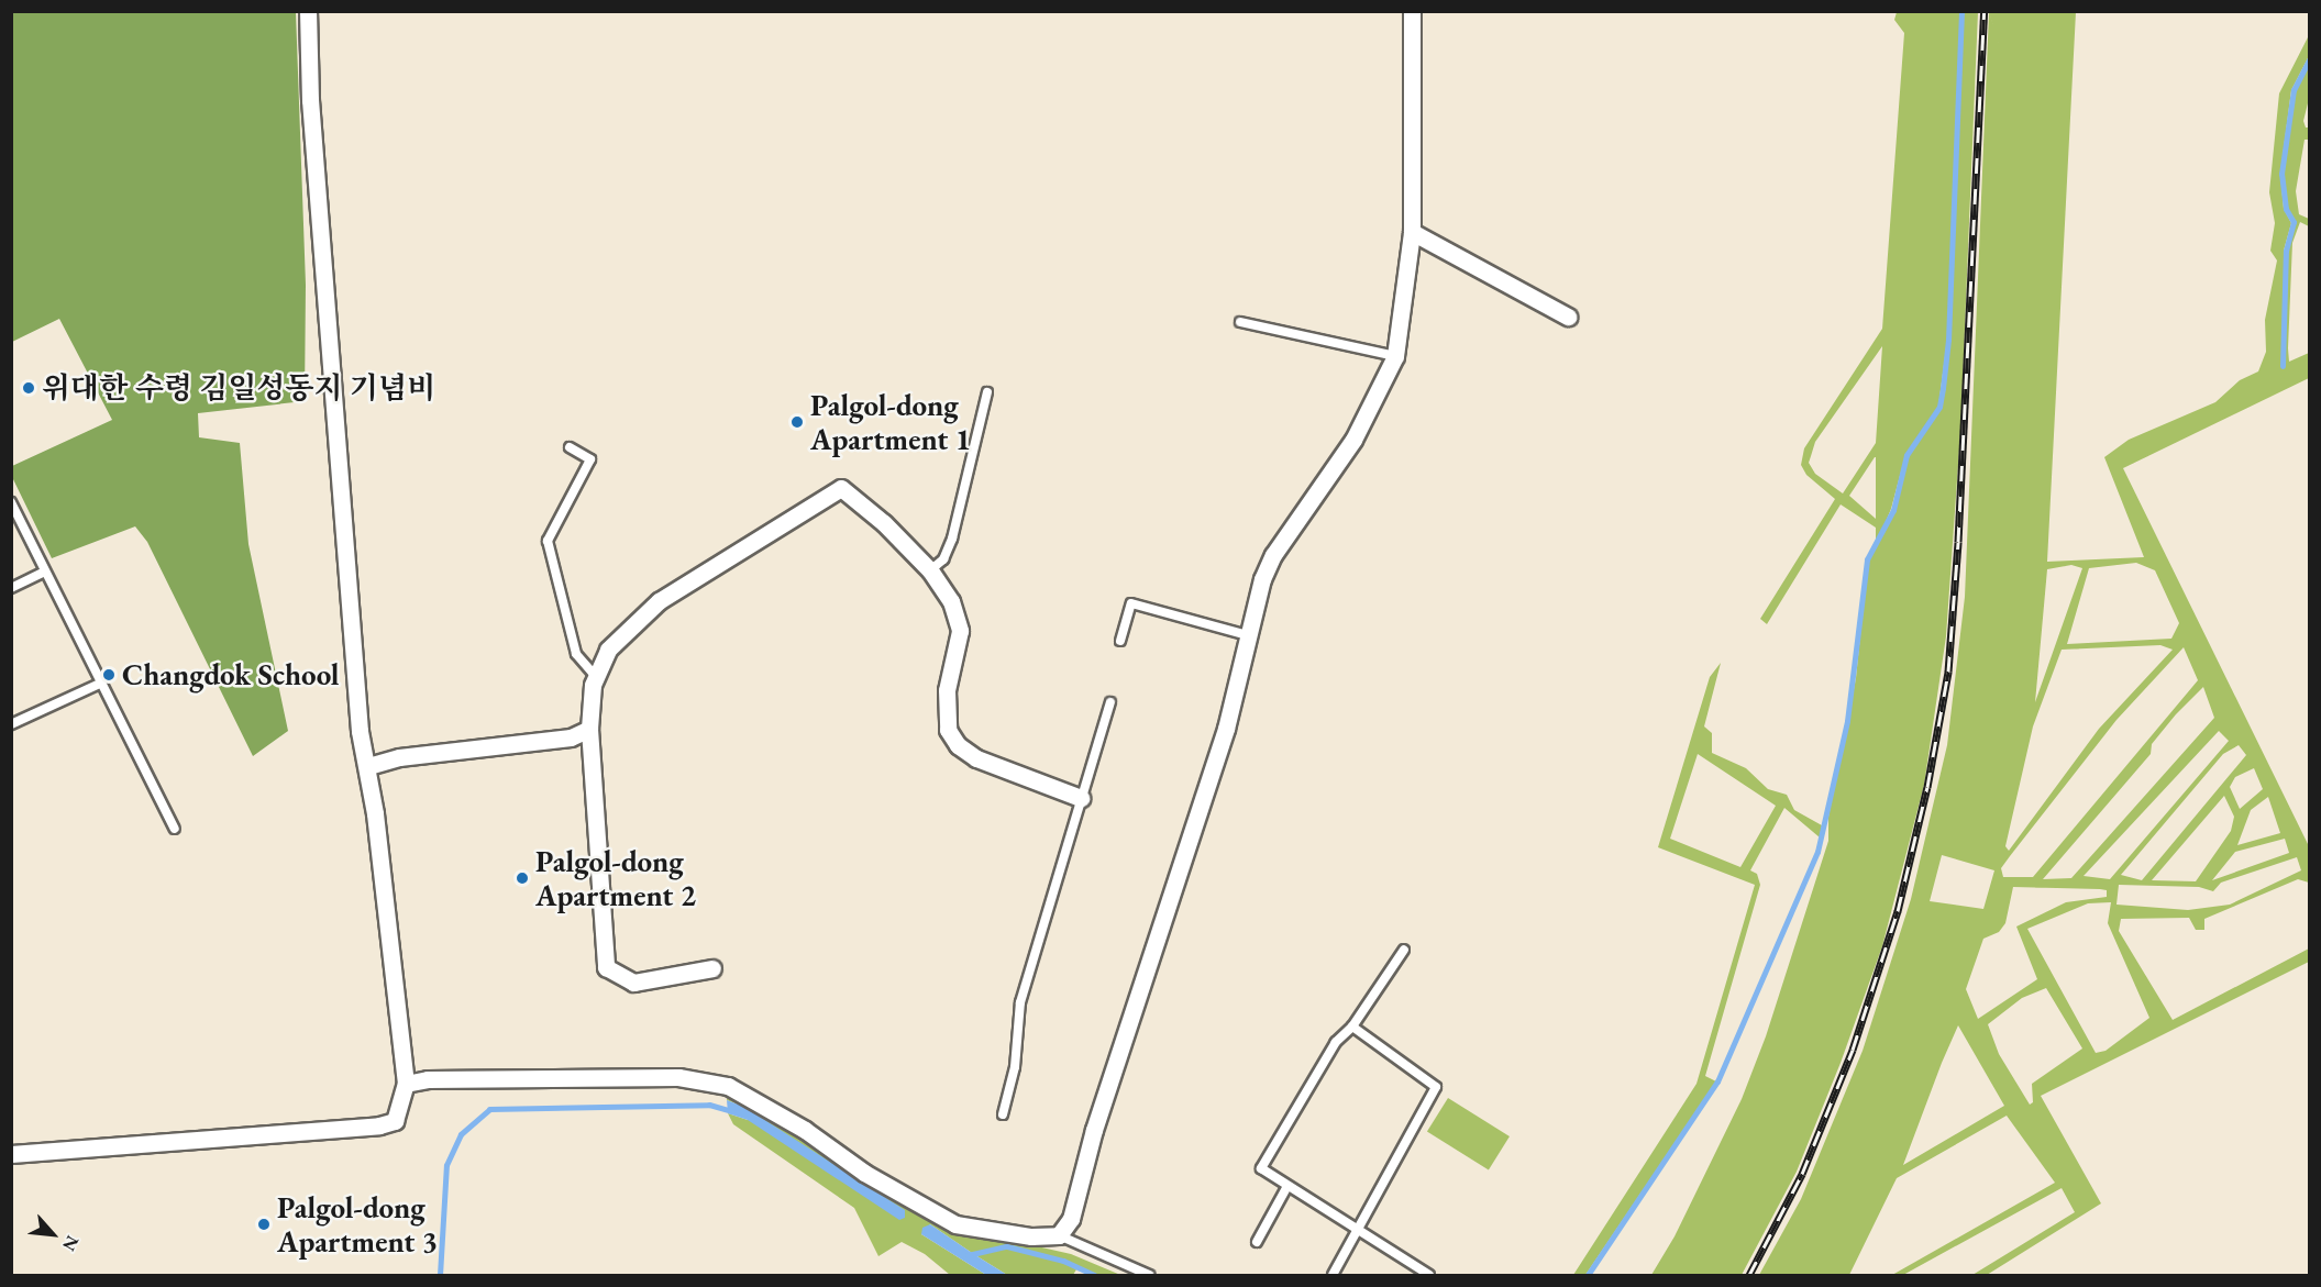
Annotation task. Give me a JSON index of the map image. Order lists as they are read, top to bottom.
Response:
{
  "places": [
    "위대한 수령 김일성동지 기념비",
    "Palgol-dong Apartment 1",
    "Changdok School",
    "Palgol-dong Apartment 2",
    "Palgol-dong Apartment 3"
  ],
  "north": "bottom right"
}
